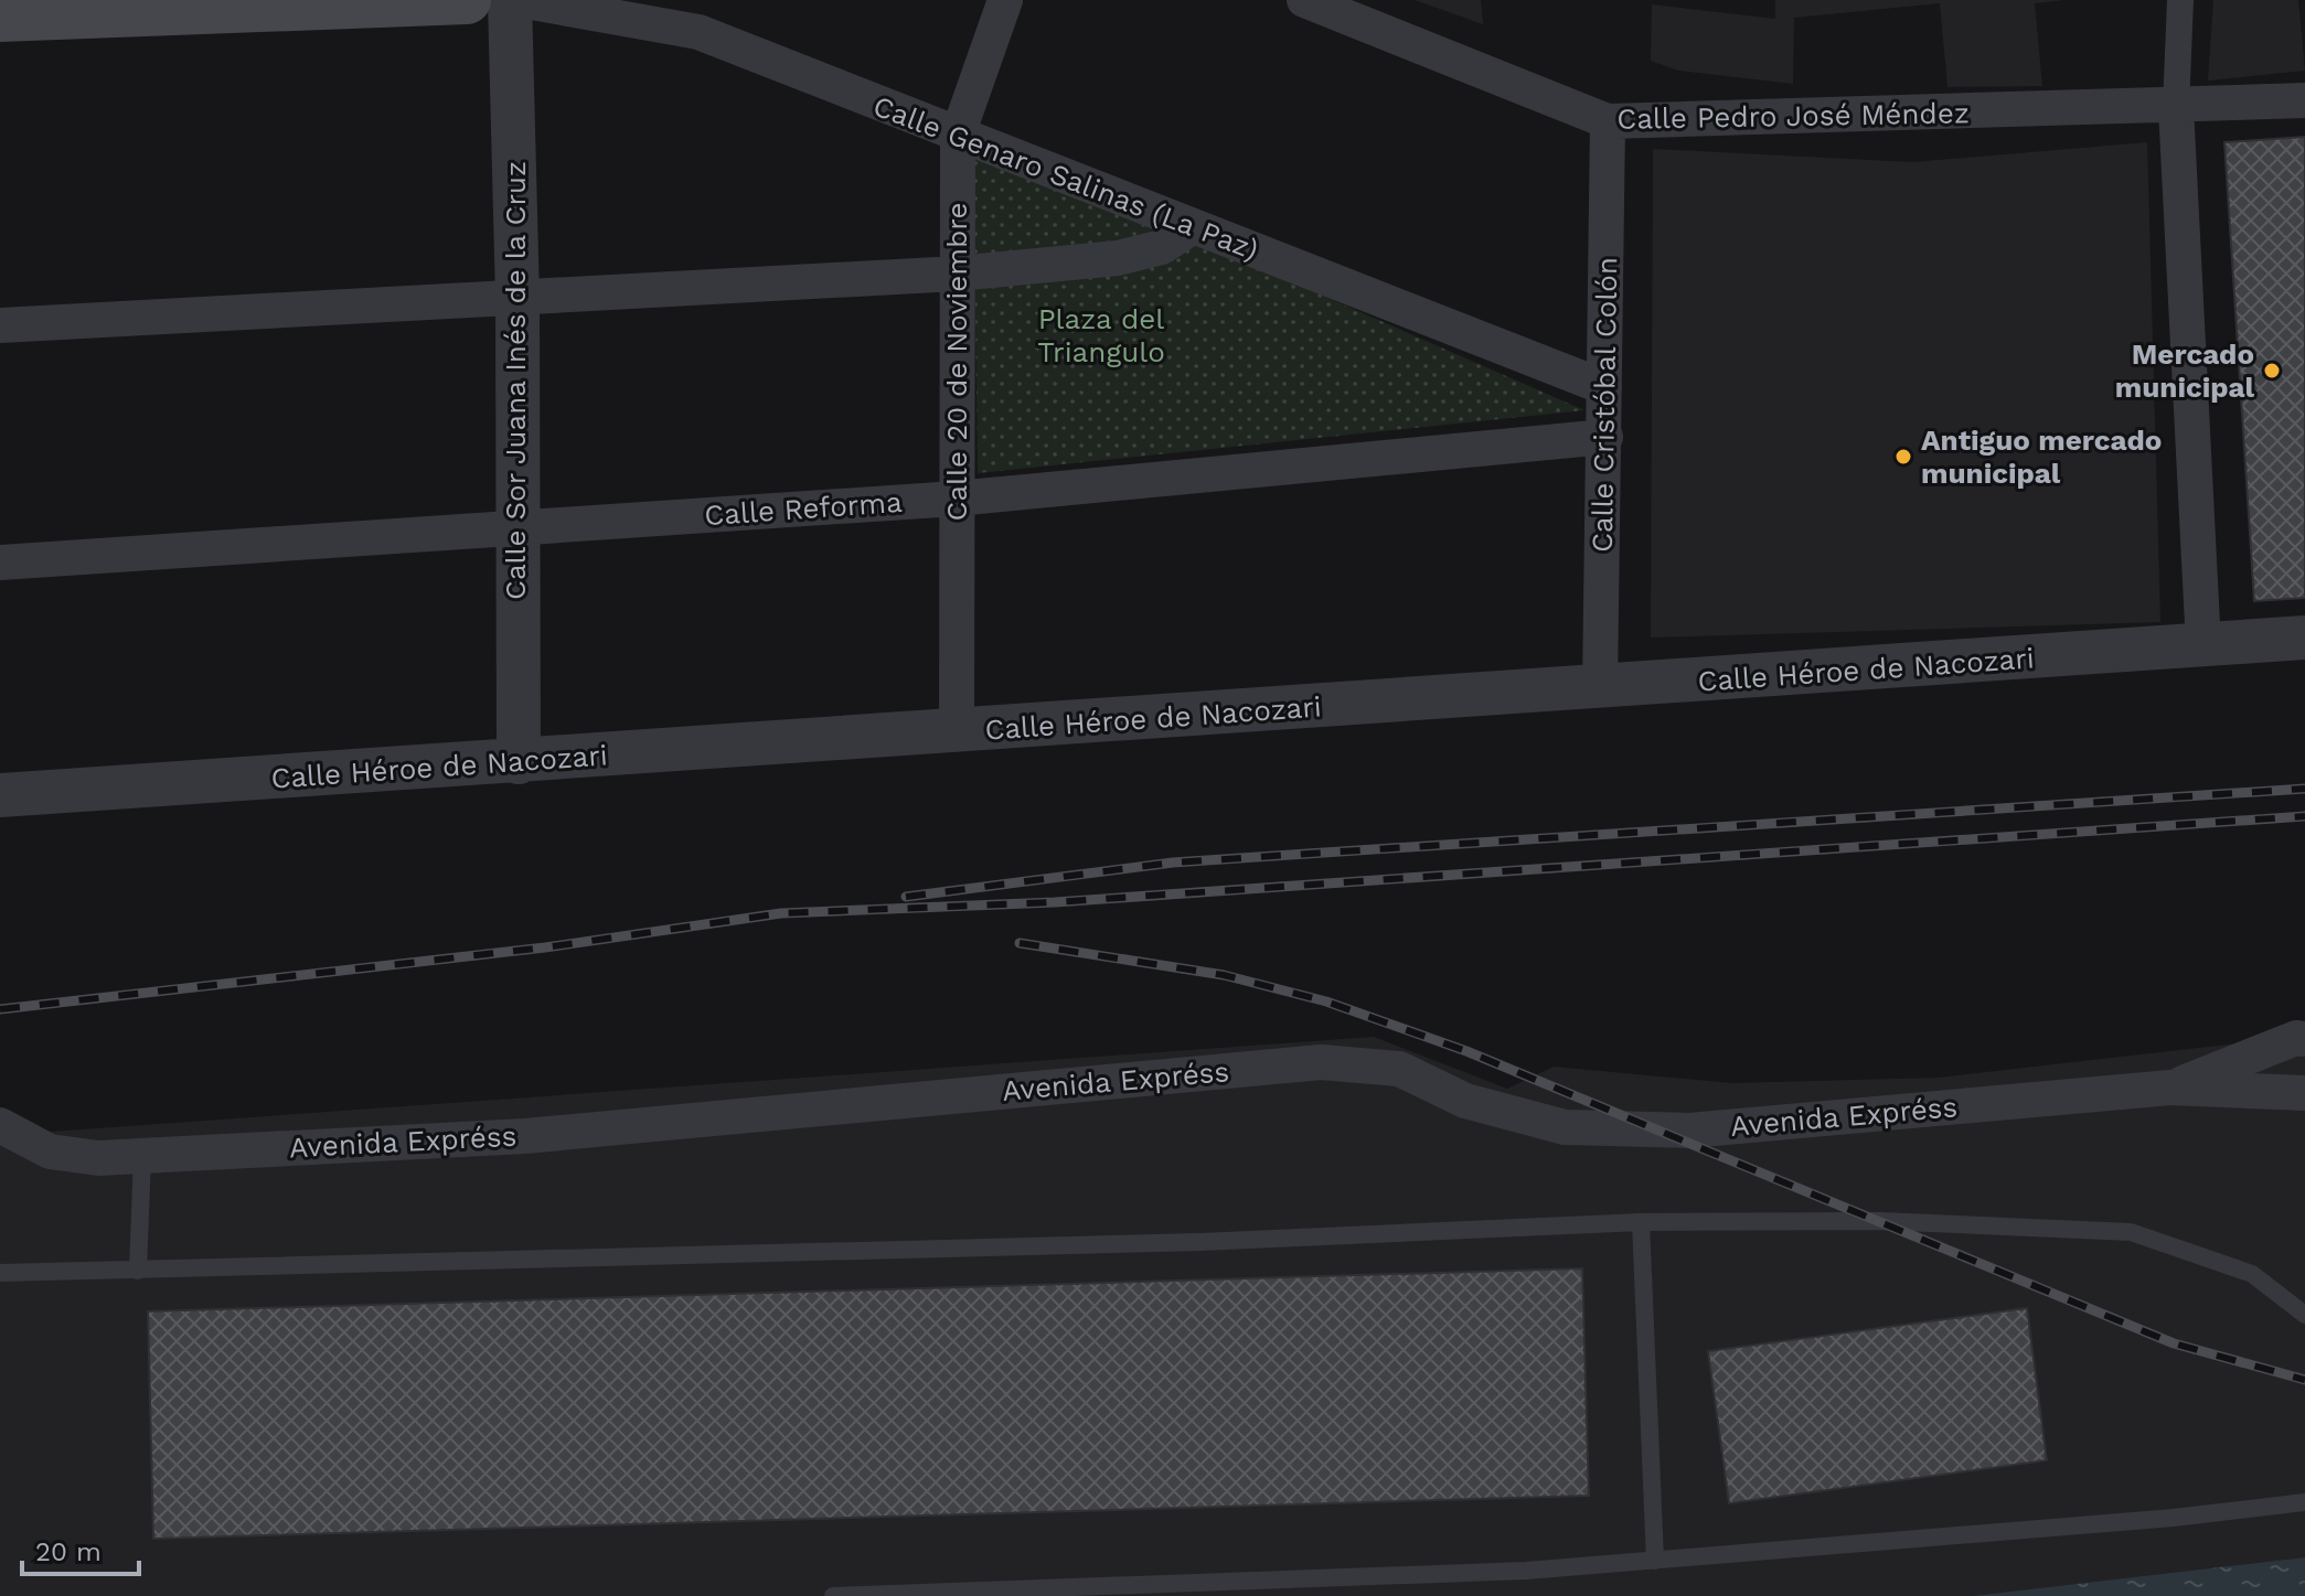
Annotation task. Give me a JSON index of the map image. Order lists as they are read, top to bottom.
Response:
{
  "streets": {
    "street": [
      "Calle Pedro José Méndez",
      "Calle Genaro Salinas (La Paz)",
      "Calle 20 de Noviembre",
      "Calle Sor Juana Inés de la Cruz",
      "Calle Cristóbal Colón",
      "Calle Reforma",
      "Calle Héroe de Nacozari",
      "Avenida Expréss"
    ]
  },
  "crossings": [
    ["Calle Pedro José Méndez", "Calle Cristóbal Colón"],
    ["Calle Genaro Salinas (La Paz)", "Calle 20 de Noviembre"],
    ["Calle Genaro Salinas (La Paz)", "Calle Cristóbal Colón"],
    ["Calle 20 de Noviembre", "Calle Reforma"],
    ["Calle 20 de Noviembre", "Calle Héroe de Nacozari"],
    ["Calle Sor Juana Inés de la Cruz", "Calle Reforma"],
    ["Calle Sor Juana Inés de la Cruz", "Calle Héroe de Nacozari"],
    ["Calle Cristóbal Colón", "Calle Reforma"],
    ["Calle Cristóbal Colón", "Calle Héroe de Nacozari"]
  ],
  "parks": ["Plaza del Triangulo"],
  "places": ["Mercado municipal", "Antiguo mercado municipal"],
  "scale_bar": "20 m"
}
